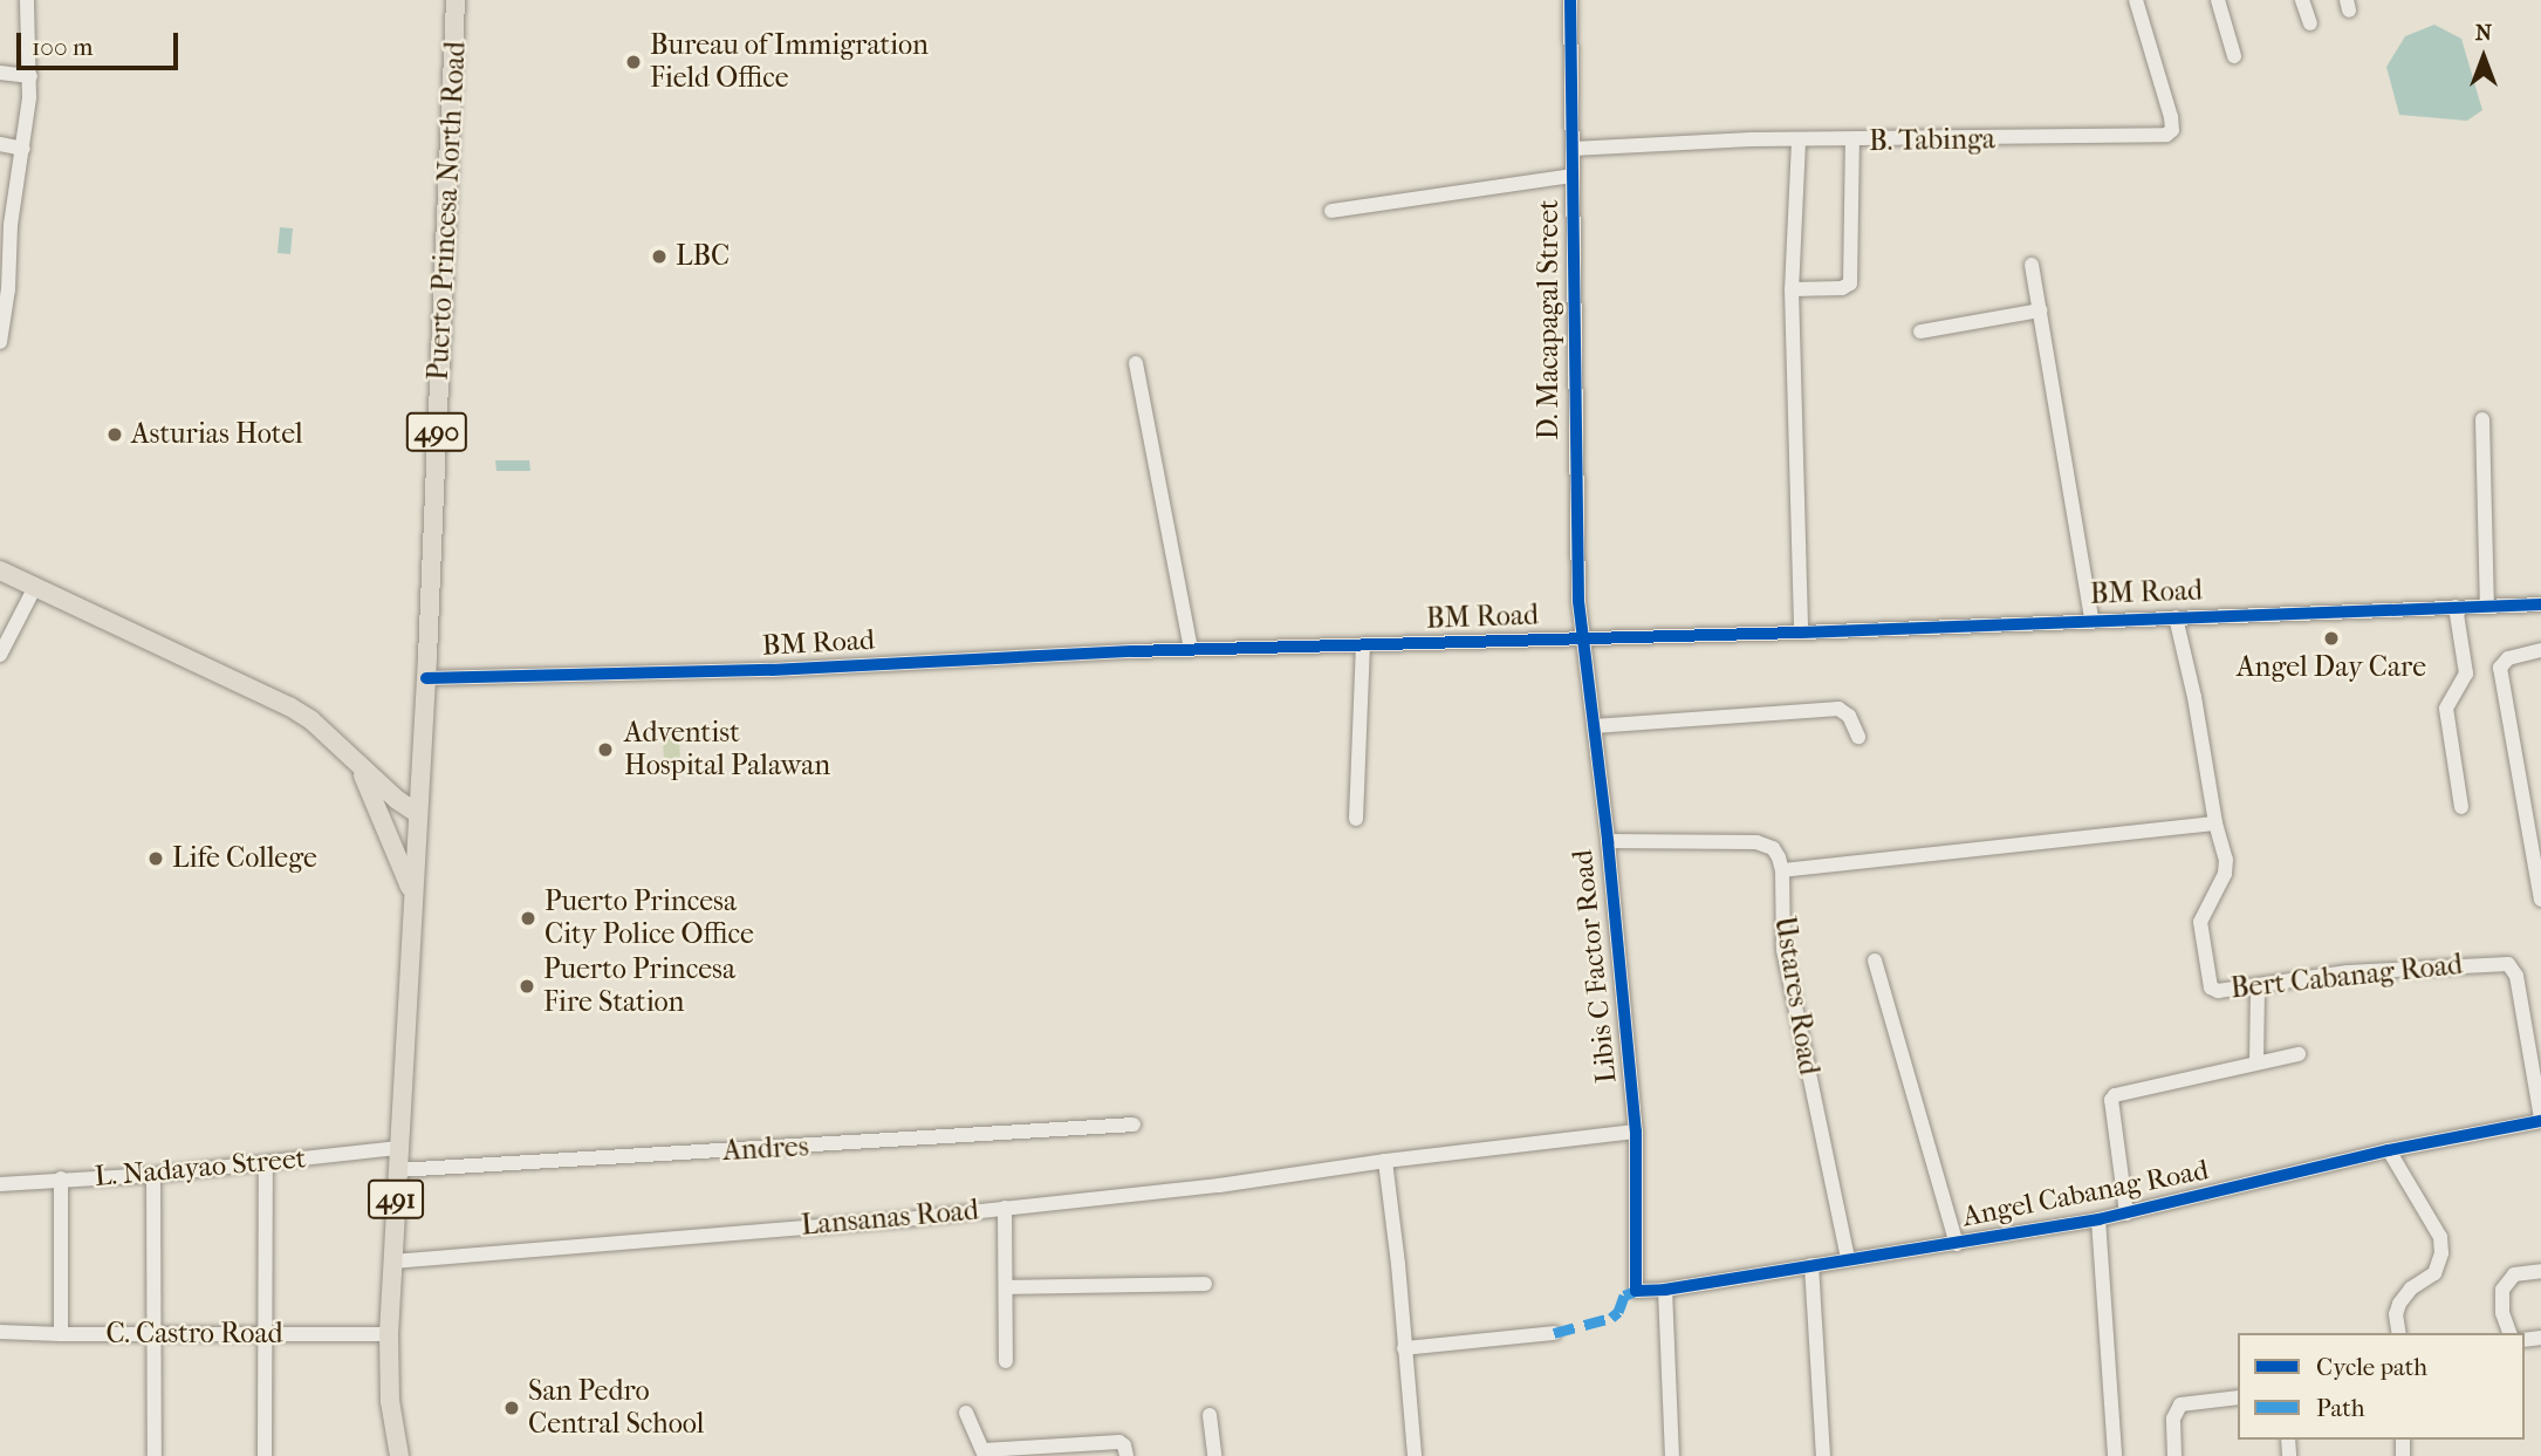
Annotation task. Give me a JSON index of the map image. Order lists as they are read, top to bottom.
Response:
{
  "streets": {
    "main road": ["Puerto Princesa North Road", "490", "491"],
    "street": [
      "B. Tabinga",
      "D. Macapagal Street",
      "BM Road",
      "Libis C Factor Road",
      "Bert Cabanag Road",
      "Ustares Road",
      "Andres",
      "L. Nadayao Street",
      "Angel Cabanag Road",
      "Lansanas Road",
      "C. Castro Road"
    ]
  },
  "crossings": [
    ["B. Tabinga", "D. Macapagal Street"],
    ["Puerto Princesa North Road", "BM Road"],
    ["Puerto Princesa North Road", "491"],
    ["D. Macapagal Street", "BM Road"],
    ["D. Macapagal Street", "Libis C Factor Road"],
    ["BM Road", "Libis C Factor Road"],
    ["BM Road", "Bert Cabanag Road"],
    ["Libis C Factor Road", "Angel Cabanag Road"],
    ["Libis C Factor Road", "Lansanas Road"],
    ["Bert Cabanag Road", "Angel Cabanag Road"],
    ["Ustares Road", "Angel Cabanag Road"],
    ["Andres", "491"],
    ["L. Nadayao Street", "491"],
    ["491", "Lansanas Road"],
    ["491", "C. Castro Road"]
  ],
  "places": [
    "Bureau of Immigration Field Office",
    "LBC",
    "Asturias Hotel",
    "Angel Day Care",
    "Adventist Hospital Palawan",
    "Life College",
    "Puerto Princesa City Police Office",
    "Puerto Princesa Fire Station",
    "San Pedro Central School"
  ],
  "legend": ["Cycle path", "Path"],
  "scale_bar": "100 m",
  "north": "top"
}
